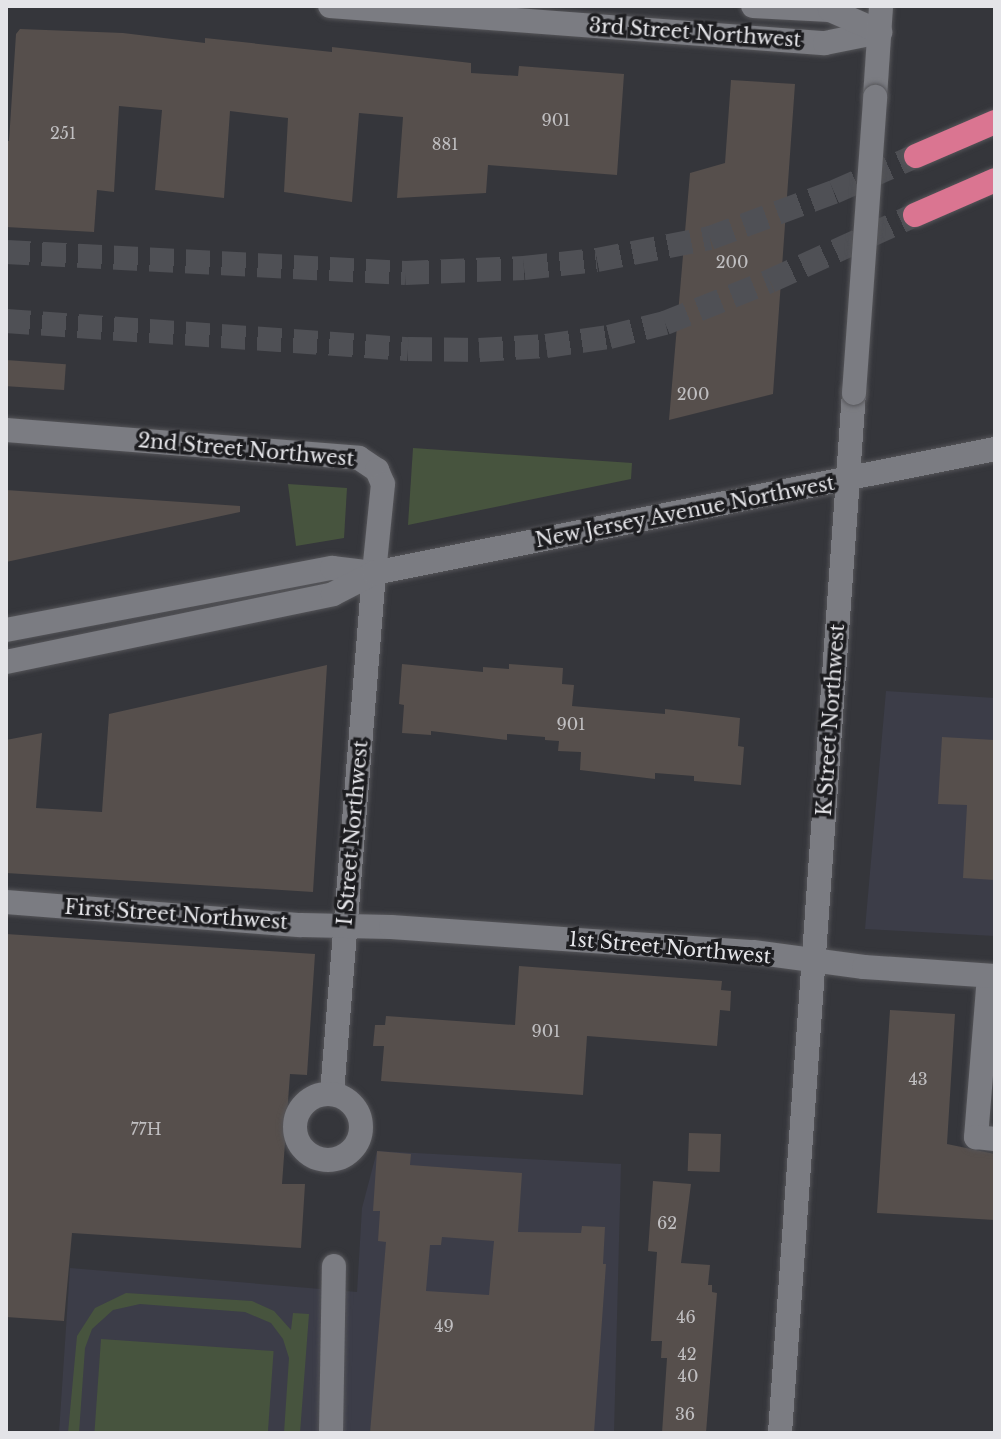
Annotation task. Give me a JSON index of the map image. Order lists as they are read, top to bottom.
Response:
{
  "streets": {
    "street": [
      "3rd Street Northwest",
      "2nd Street Northwest",
      "New Jersey Avenue Northwest",
      "K Street Northwest",
      "I Street Northwest",
      "First Street Northwest",
      "1st Street Northwest"
    ]
  },
  "crossings": [
    ["3rd Street Northwest", "K Street Northwest"],
    ["2nd Street Northwest", "New Jersey Avenue Northwest"],
    ["2nd Street Northwest", "I Street Northwest"],
    ["New Jersey Avenue Northwest", "K Street Northwest"],
    ["New Jersey Avenue Northwest", "I Street Northwest"],
    ["K Street Northwest", "1st Street Northwest"],
    ["I Street Northwest", "First Street Northwest"],
    ["I Street Northwest", "1st Street Northwest"],
    ["First Street Northwest", "1st Street Northwest"]
  ],
  "house_numbers": [
    "901",
    "251",
    "881",
    "200",
    "200",
    "901",
    "901",
    "43",
    "77H",
    "62",
    "46",
    "49",
    "42",
    "40",
    "36"
  ]
}
